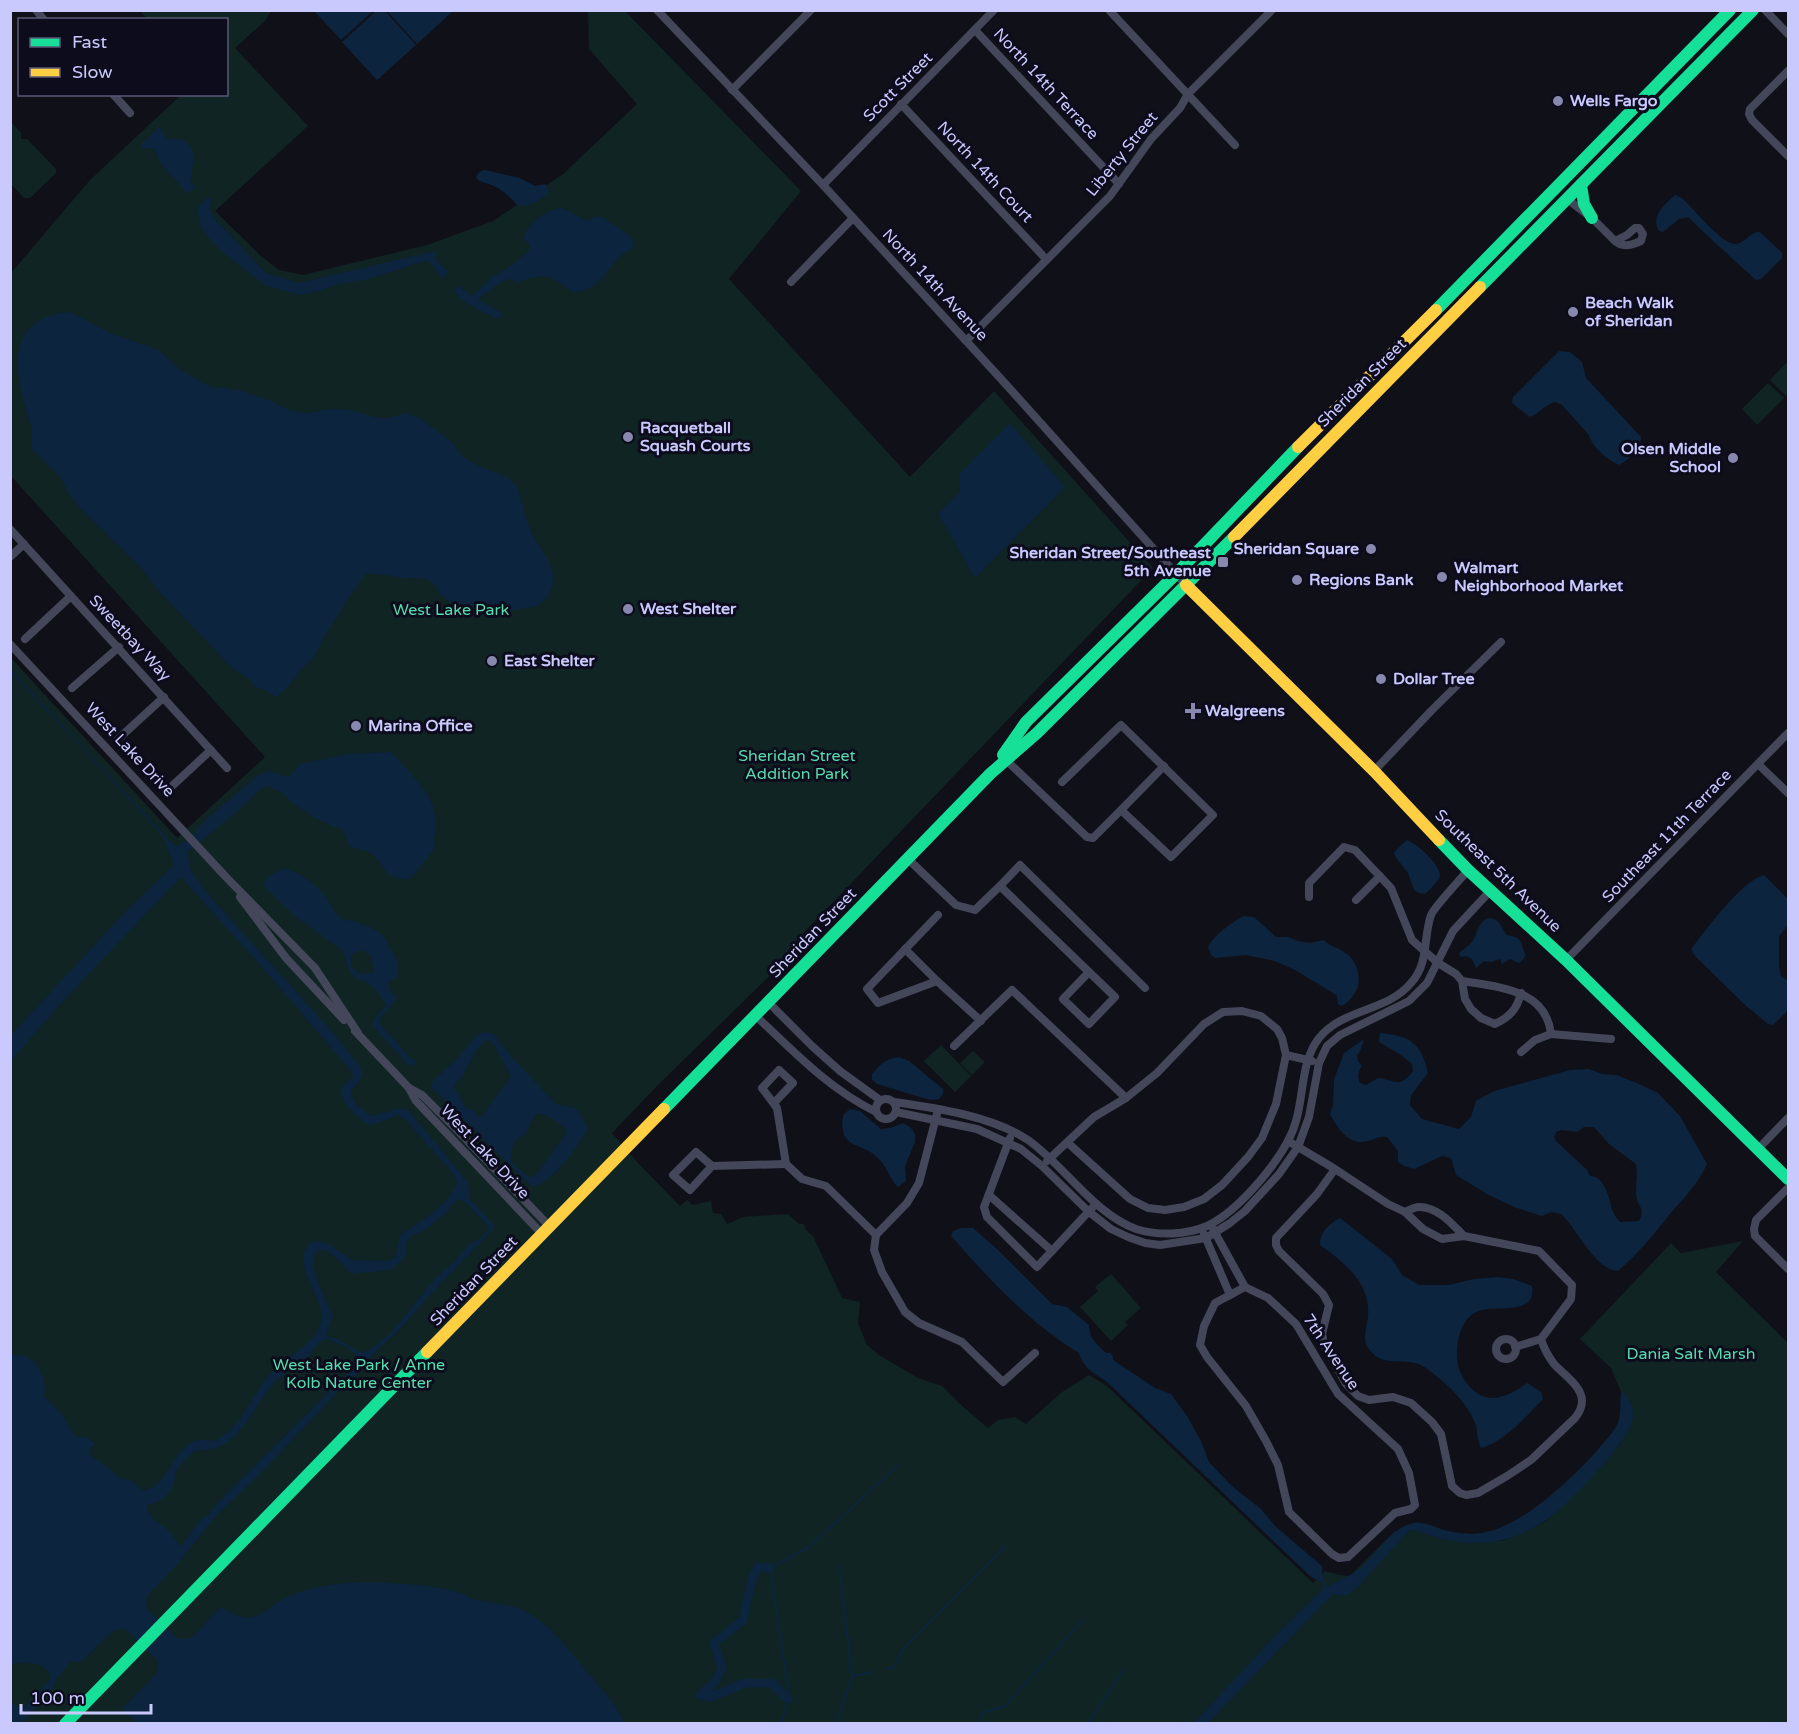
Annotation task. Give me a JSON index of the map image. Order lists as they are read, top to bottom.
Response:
{
  "streets": {
    "main road": ["Sheridan Street", "Southeast 5th Avenue"],
    "street": [
      "North 14th Terrace",
      "Scott Street",
      "Liberty Street",
      "North 14th Court",
      "North 14th Avenue",
      "Sweetbay Way",
      "West Lake Drive",
      "Southeast 11th Terrace",
      "7th Avenue"
    ]
  },
  "crossings": [
    ["North 14th Terrace", "Scott Street"],
    ["North 14th Terrace", "Liberty Street"],
    ["Scott Street", "North 14th Court"],
    ["Scott Street", "North 14th Avenue"],
    ["Liberty Street", "North 14th Court"],
    ["Liberty Street", "North 14th Avenue"],
    ["North 14th Avenue", "Sheridan Street"],
    ["North 14th Avenue", "Southeast 5th Avenue"],
    ["Sheridan Street", "West Lake Drive"],
    ["Sheridan Street", "Southeast 5th Avenue"],
    ["Southeast 11th Terrace", "Southeast 5th Avenue"]
  ],
  "parks": [
    "West Lake Park",
    "Sheridan Street Addition Park",
    "Dania Salt Marsh",
    "West Lake Park / Anne Kolb Nature Center"
  ],
  "places": {
    "other": [
      "Wells Fargo",
      "Beach Walk of Sheridan",
      "Racquetball Squash Courts",
      "Olsen Middle School",
      "Sheridan Square",
      "Walmart Neighborhood Market",
      "Regions Bank",
      "West Shelter",
      "East Shelter",
      "Dollar Tree",
      "Marina Office"
    ],
    "transit": ["Sheridan Street/Southeast 5th Avenue"],
    "health": ["Walgreens"]
  },
  "legend": ["Fast", "Slow"],
  "scale_bar": "100 m"
}
